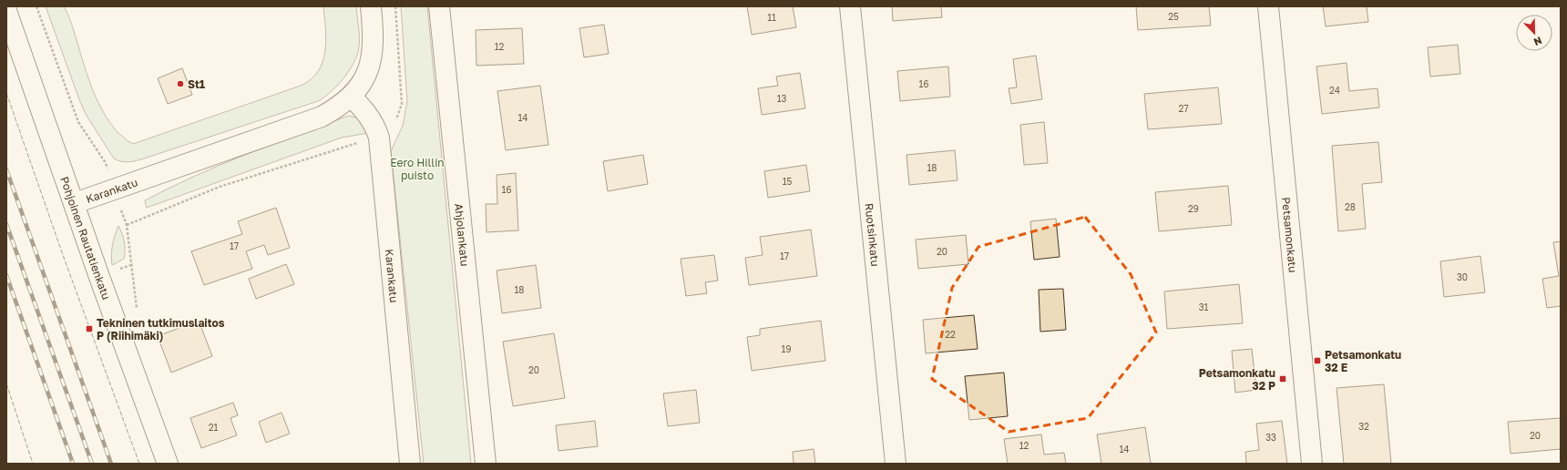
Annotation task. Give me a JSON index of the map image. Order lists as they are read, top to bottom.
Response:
{
  "streets": {
    "street": [
      "Karankatu",
      "Ahjolankatu",
      "Ruotsinkatu",
      "Petsamonkatu",
      "Pohjoinen Rautatienkatu"
    ]
  },
  "crossings": [
    ["Karankatu", "Pohjoinen Rautatienkatu"]
  ],
  "parks": ["Eero Hillin puisto"],
  "places": {
    "other": ["St1"],
    "transit": ["Tekninen tutkimuslaitos P (Riihimäki)", "Petsamonkatu 32 E", "Petsamonkatu 32 P"]
  },
  "house_numbers": [
    "25",
    "11",
    "12",
    "16",
    "24",
    "13",
    "27",
    "14",
    "18",
    "15",
    "16",
    "28",
    "29",
    "17",
    "20",
    "17",
    "30",
    "18",
    "31",
    "22",
    "19",
    "20",
    "32",
    "21",
    "20",
    "33",
    "12",
    "14"
  ],
  "north": "bottom right"
}
